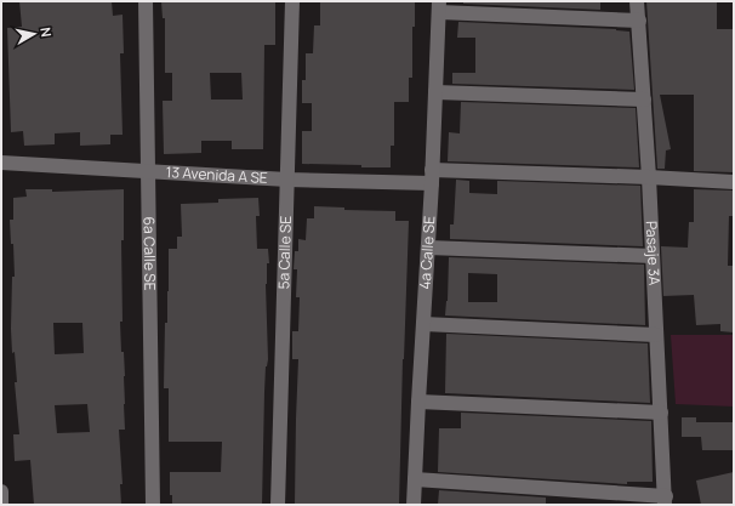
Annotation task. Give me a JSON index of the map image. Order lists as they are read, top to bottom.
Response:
{
  "streets": {
    "street": [
      "13 Avenida A SE",
      "6a Calle SE",
      "5a Calle SE",
      "Pasaje 3A",
      "4a Calle SE"
    ]
  },
  "crossings": [
    ["13 Avenida A SE", "6a Calle SE"],
    ["13 Avenida A SE", "5a Calle SE"],
    ["13 Avenida A SE", "Pasaje 3A"],
    ["13 Avenida A SE", "4a Calle SE"]
  ],
  "north": "right"
}
